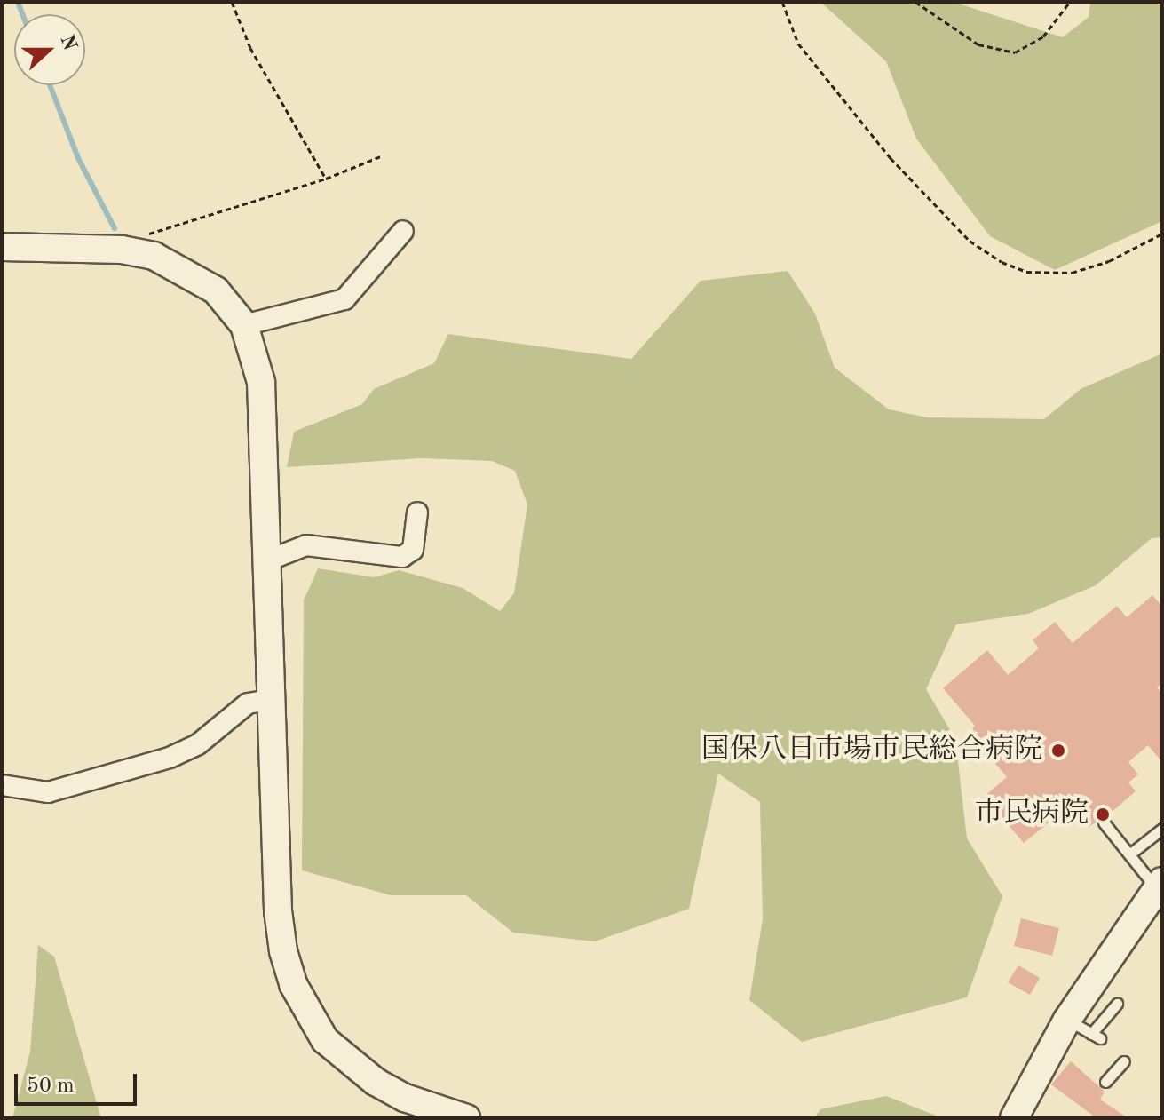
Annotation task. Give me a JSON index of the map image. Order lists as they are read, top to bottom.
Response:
{
  "places": ["国保八日市場市民総合病院", "市民病院"],
  "scale_bar": "50 m",
  "north": "right"
}
